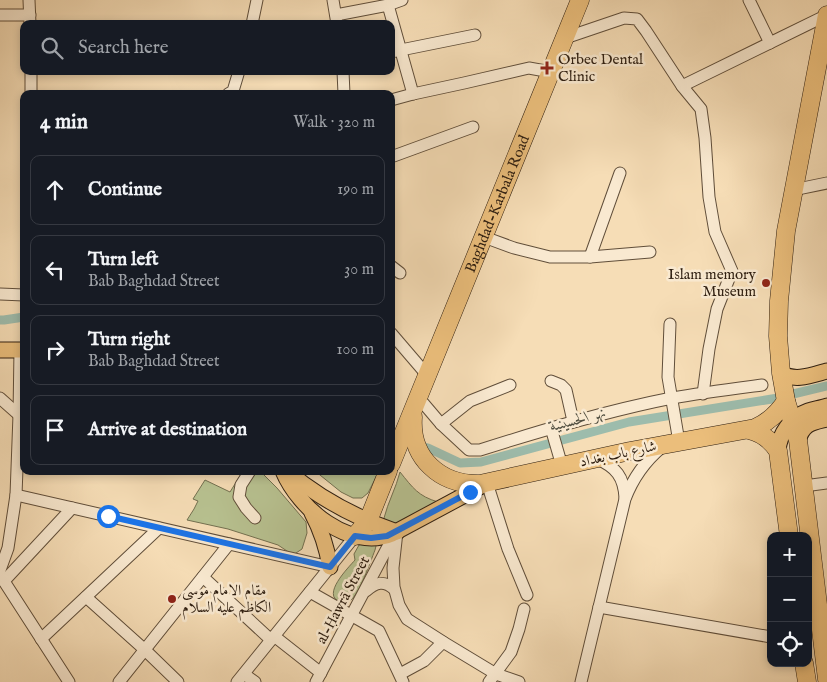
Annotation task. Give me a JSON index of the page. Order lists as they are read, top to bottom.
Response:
{
  "streets": {
    "highway": ["Baghdad-Karbala Road", "شارع باب بغداد"],
    "street": ["al-Ḥawrā Street"]
  },
  "crossings": [
    ["Baghdad-Karbala Road", "شارع باب بغداد"]
  ],
  "water": ["نهر الحسينية"],
  "places": {
    "health": ["Orbec Dental Clinic"],
    "other": ["Islam memory Museum", "مقام الامام موسى الكاظم عليه السلام"]
  },
  "page": {
    "search": "Search here",
    "heading": ["4 min", "Walk · 320 m"],
    "list": [
      ["Continue", "190 m"],
      ["Turn left", "Bab Baghdad Street", "30 m"],
      ["Turn right", "Bab Baghdad Street", "100 m"],
      "Arrive at destination"
    ],
    "map_buttons": ["+", "−"]
  }
}
